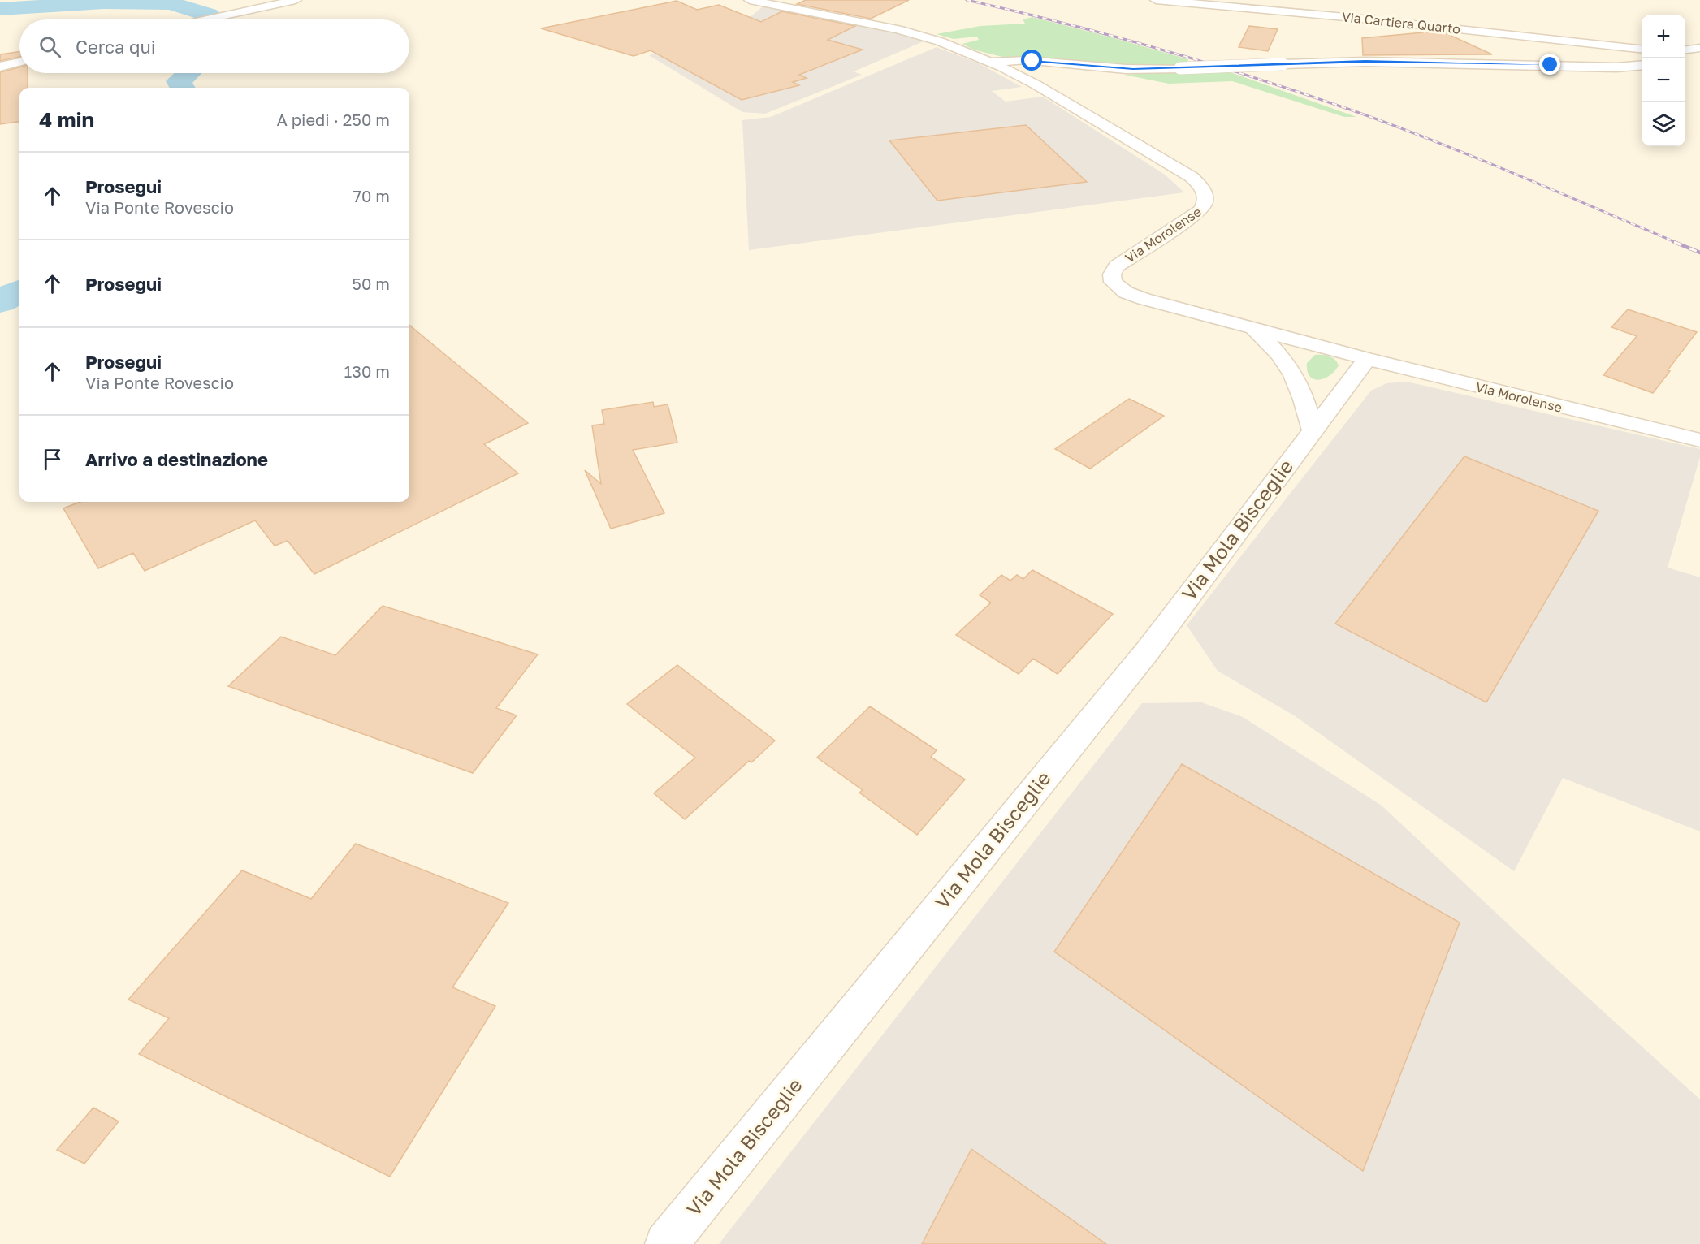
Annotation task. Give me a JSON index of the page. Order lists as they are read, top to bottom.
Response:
{
  "streets": {
    "street": ["Via Cartiera Quarto", "Via Morolense", "Via Mola Bisceglie"]
  },
  "crossings": [
    ["Via Morolense", "Via Mola Bisceglie"]
  ],
  "page": {
    "map_buttons": ["+", "−"],
    "search": "Cerca qui",
    "heading": ["4 min", "A piedi · 250 m"],
    "list": [
      ["Prosegui", "Via Ponte Rovescio", "70 m"],
      ["Prosegui", "50 m"],
      ["Prosegui", "Via Ponte Rovescio", "130 m"],
      "Arrivo a destinazione"
    ]
  }
}
